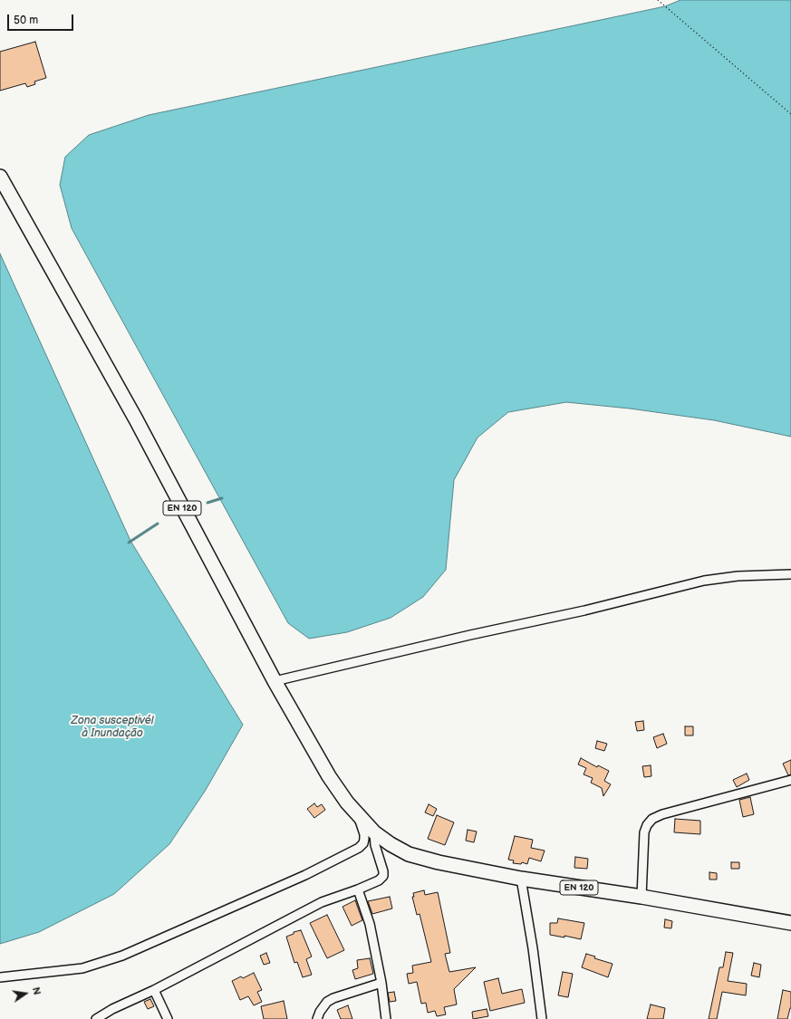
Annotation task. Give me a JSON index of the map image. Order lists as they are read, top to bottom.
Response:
{
  "streets": {
    "main road": ["EN 120"]
  },
  "water": ["Zona susceptivél à Inundação"],
  "scale_bar": "50 m",
  "north": "right"
}
